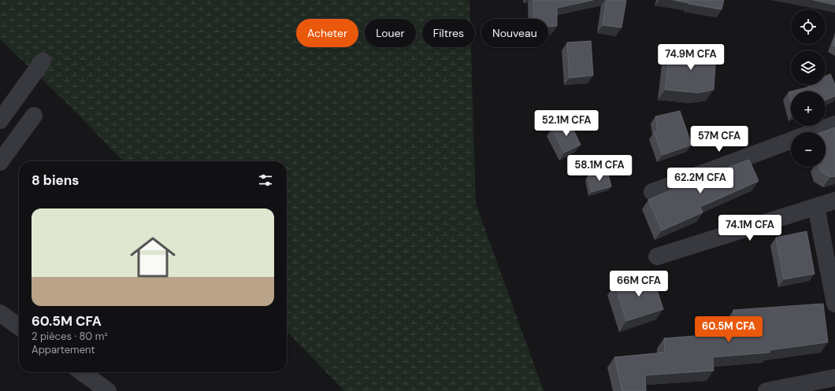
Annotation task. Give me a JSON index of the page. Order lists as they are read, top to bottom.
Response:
{
  "page": {
    "map_buttons": ["+", "−"],
    "chip": [
      "Acheter",
      "Louer",
      "Filtres",
      "Nouveau"
    ],
    "price": [
      "74.9M CFA",
      "52.1M CFA",
      "57M CFA",
      "58.1M CFA",
      "62.2M CFA",
      "74.1M CFA",
      "66M CFA",
      "60.5M CFA"
    ],
    "heading": "8 biens",
    "list": [
      {
        "name": "60.5M CFA",
        "note": "2 pièces · 80 m² · Appartement"
      }
    ]
  }
}
